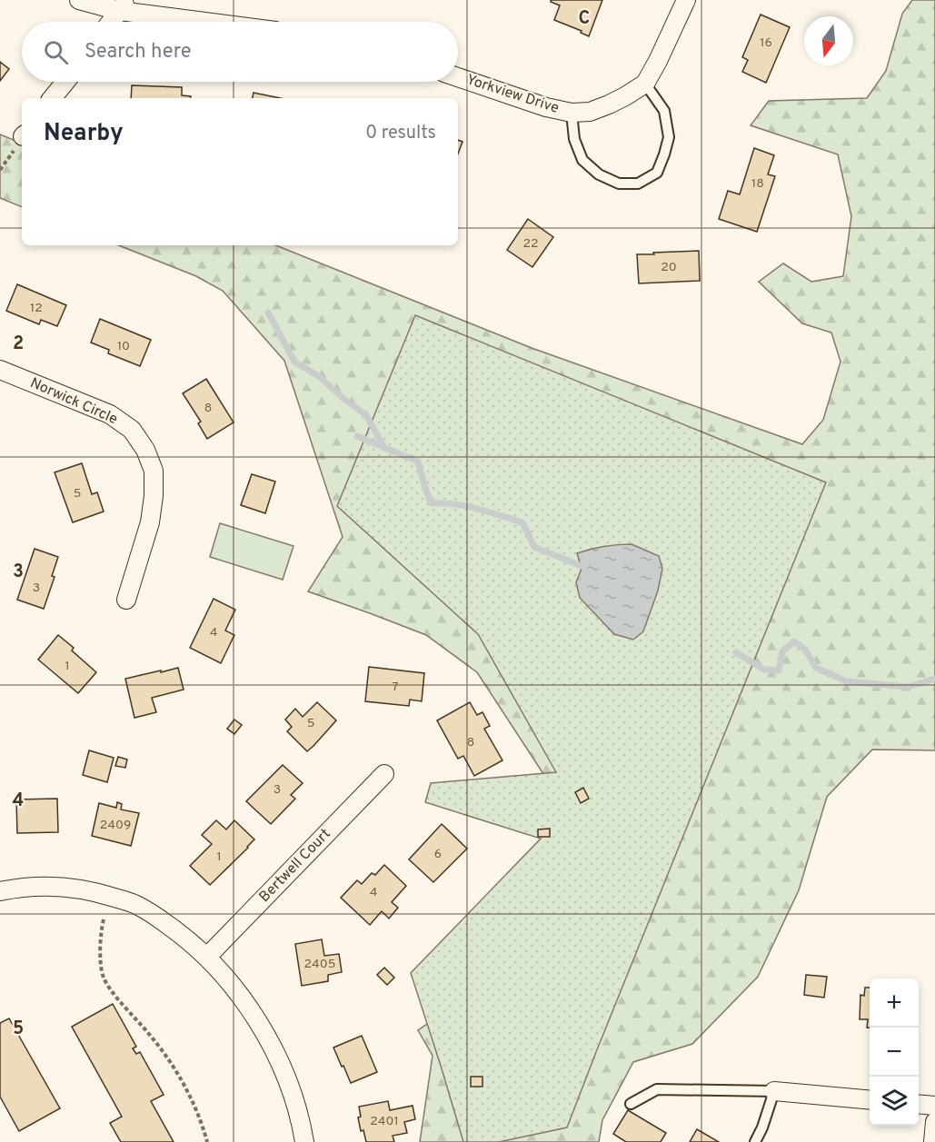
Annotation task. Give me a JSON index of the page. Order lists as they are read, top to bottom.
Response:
{
  "streets": {
    "street": ["Yorkview Drive", "Norwick Circle", "Bertwell Court"]
  },
  "house_numbers": [
    "16",
    "18",
    "22",
    "20",
    "12",
    "10",
    "8",
    "5",
    "3",
    "4",
    "1",
    "7",
    "5",
    "8",
    "3",
    "2409",
    "6",
    "1",
    "4",
    "2405",
    "2401"
  ],
  "north": "bottom",
  "page": {
    "search": "Search here",
    "heading": ["Nearby", "0 results"],
    "map_buttons": ["+", "−"]
  },
  "grid": {
    "columns": ["C"],
    "rows": [
      "2",
      "3",
      "4",
      "5"
    ]
  }
}
